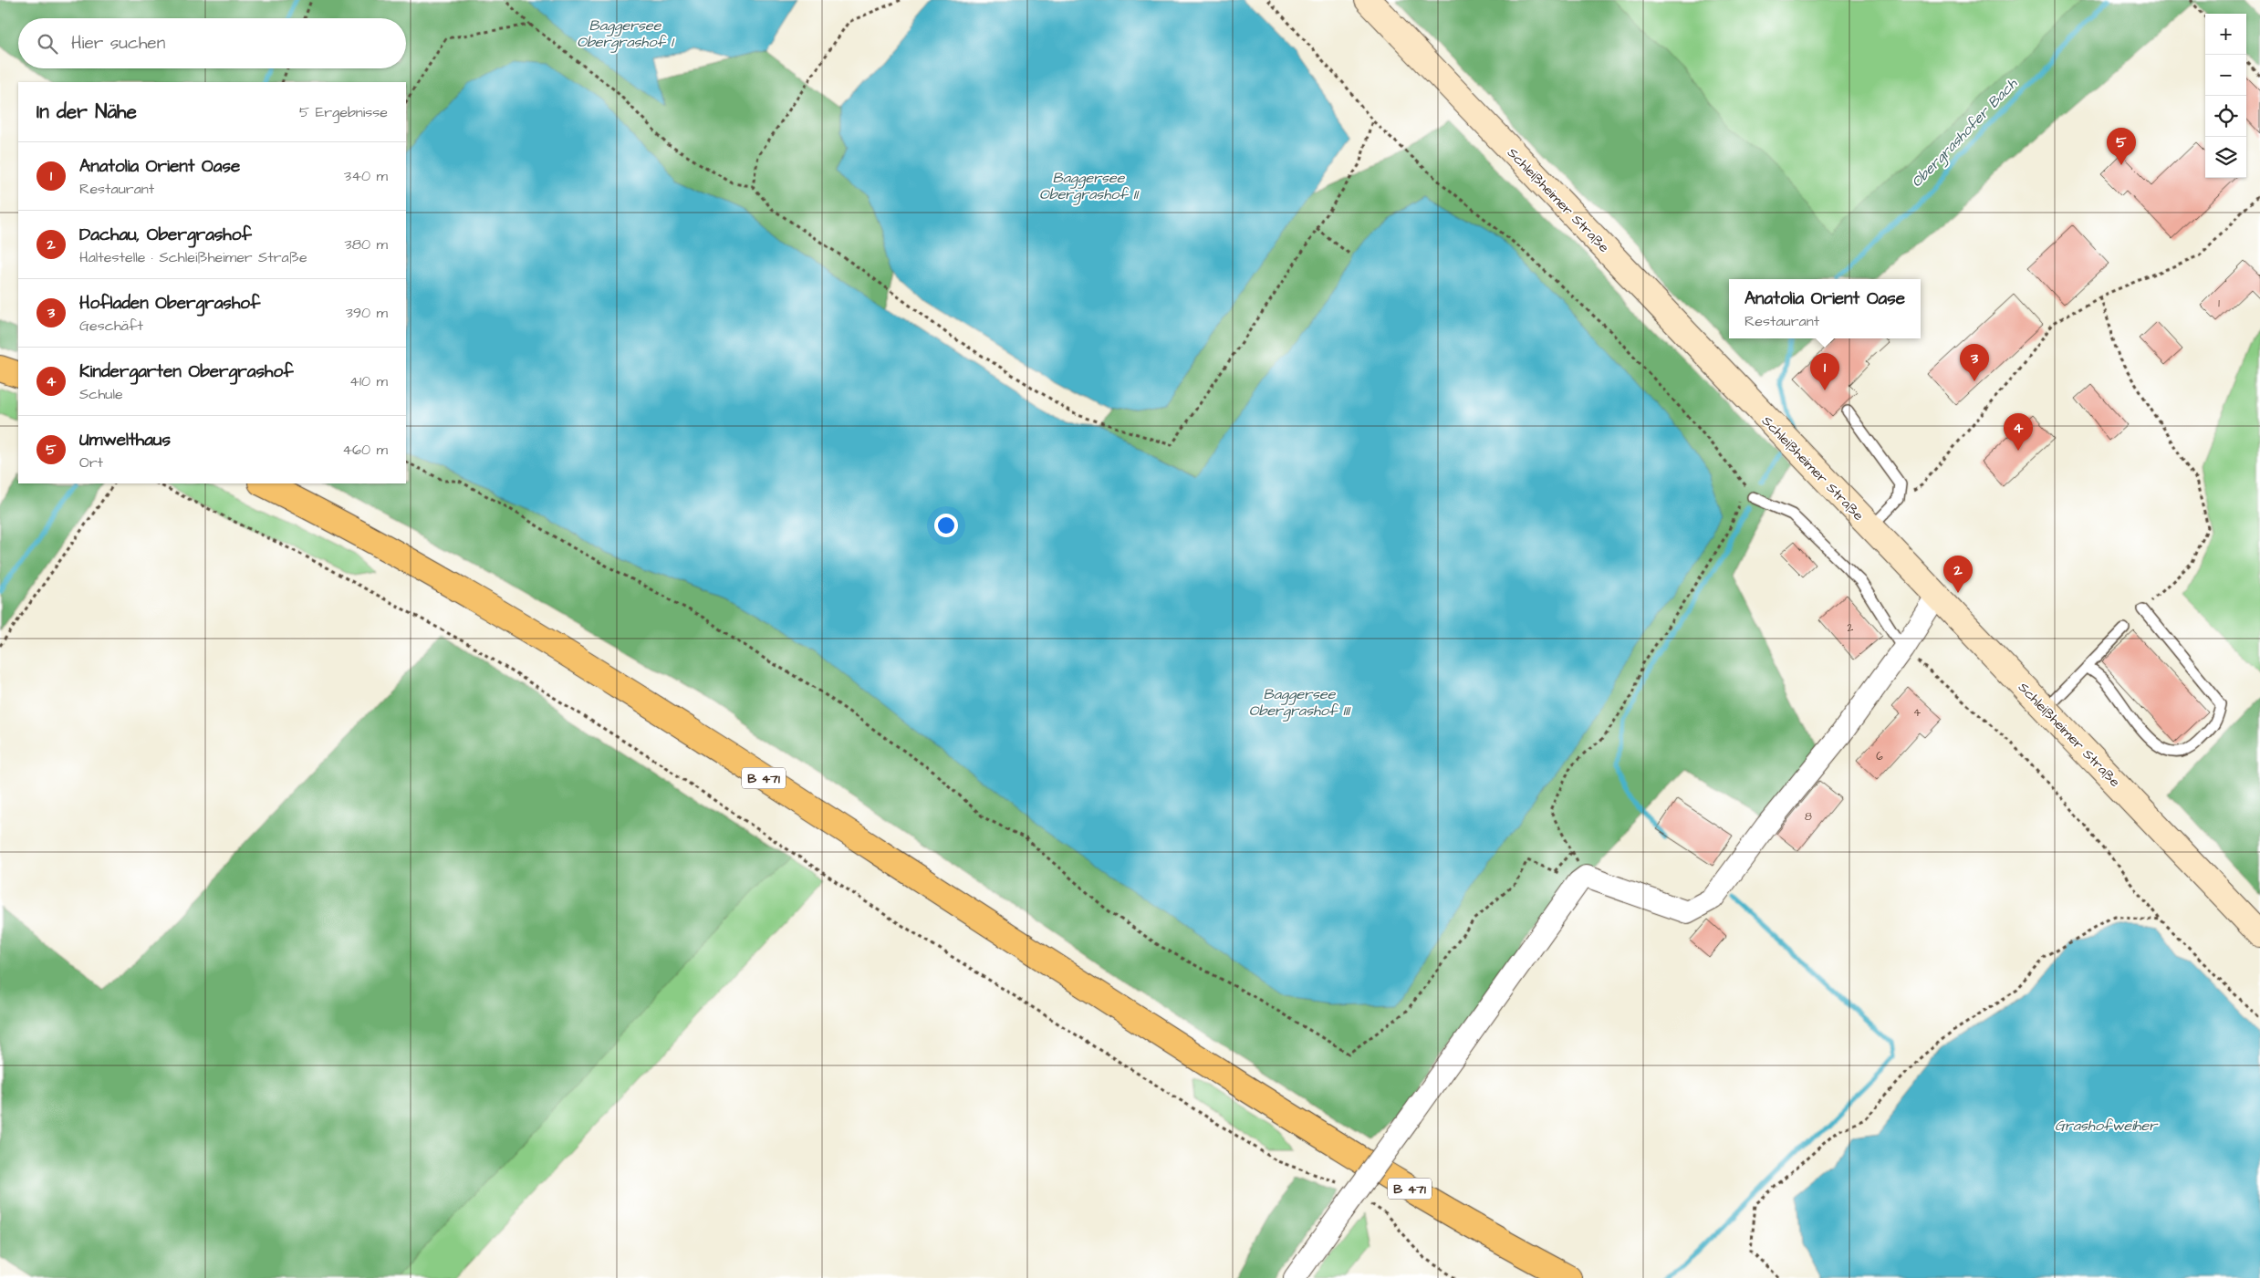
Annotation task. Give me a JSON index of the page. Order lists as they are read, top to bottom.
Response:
{
  "streets": {
    "highway": ["B 471"],
    "main road": ["Schleißheimer Straße"]
  },
  "water": [
    "Baggersee Obergrashof I",
    "Obergrashofer Bach",
    "Baggersee Obergrashof II",
    "Baggersee Obergrashof III",
    "Grashofweiher"
  ],
  "house_numbers": [
    "1",
    "2",
    "4",
    "6",
    "8"
  ],
  "page": {
    "map_buttons": ["+", "−"],
    "search": "Hier suchen",
    "heading": ["In der Nähe", "5 Ergebnisse"],
    "pins": [
      "5",
      "3",
      "1",
      "4",
      "2"
    ],
    "list": [
      {
        "mark": "1",
        "name": "Anatolia Orient Oase",
        "note": "Restaurant",
        "value": "340 m"
      },
      {
        "mark": "2",
        "name": "Dachau, Obergrashof",
        "note": "Haltestelle · Schleißheimer Straße",
        "value": "380 m"
      },
      {
        "mark": "3",
        "name": "Hofladen Obergrashof",
        "note": "Geschäft",
        "value": "390 m"
      },
      {
        "mark": "4",
        "name": "Kindergarten Obergrashof",
        "note": "Schule",
        "value": "410 m"
      },
      {
        "mark": "5",
        "name": "Umwelthaus",
        "note": "Ort",
        "value": "460 m"
      }
    ],
    "popup": ["Anatolia Orient Oase", "Restaurant"]
  }
}
